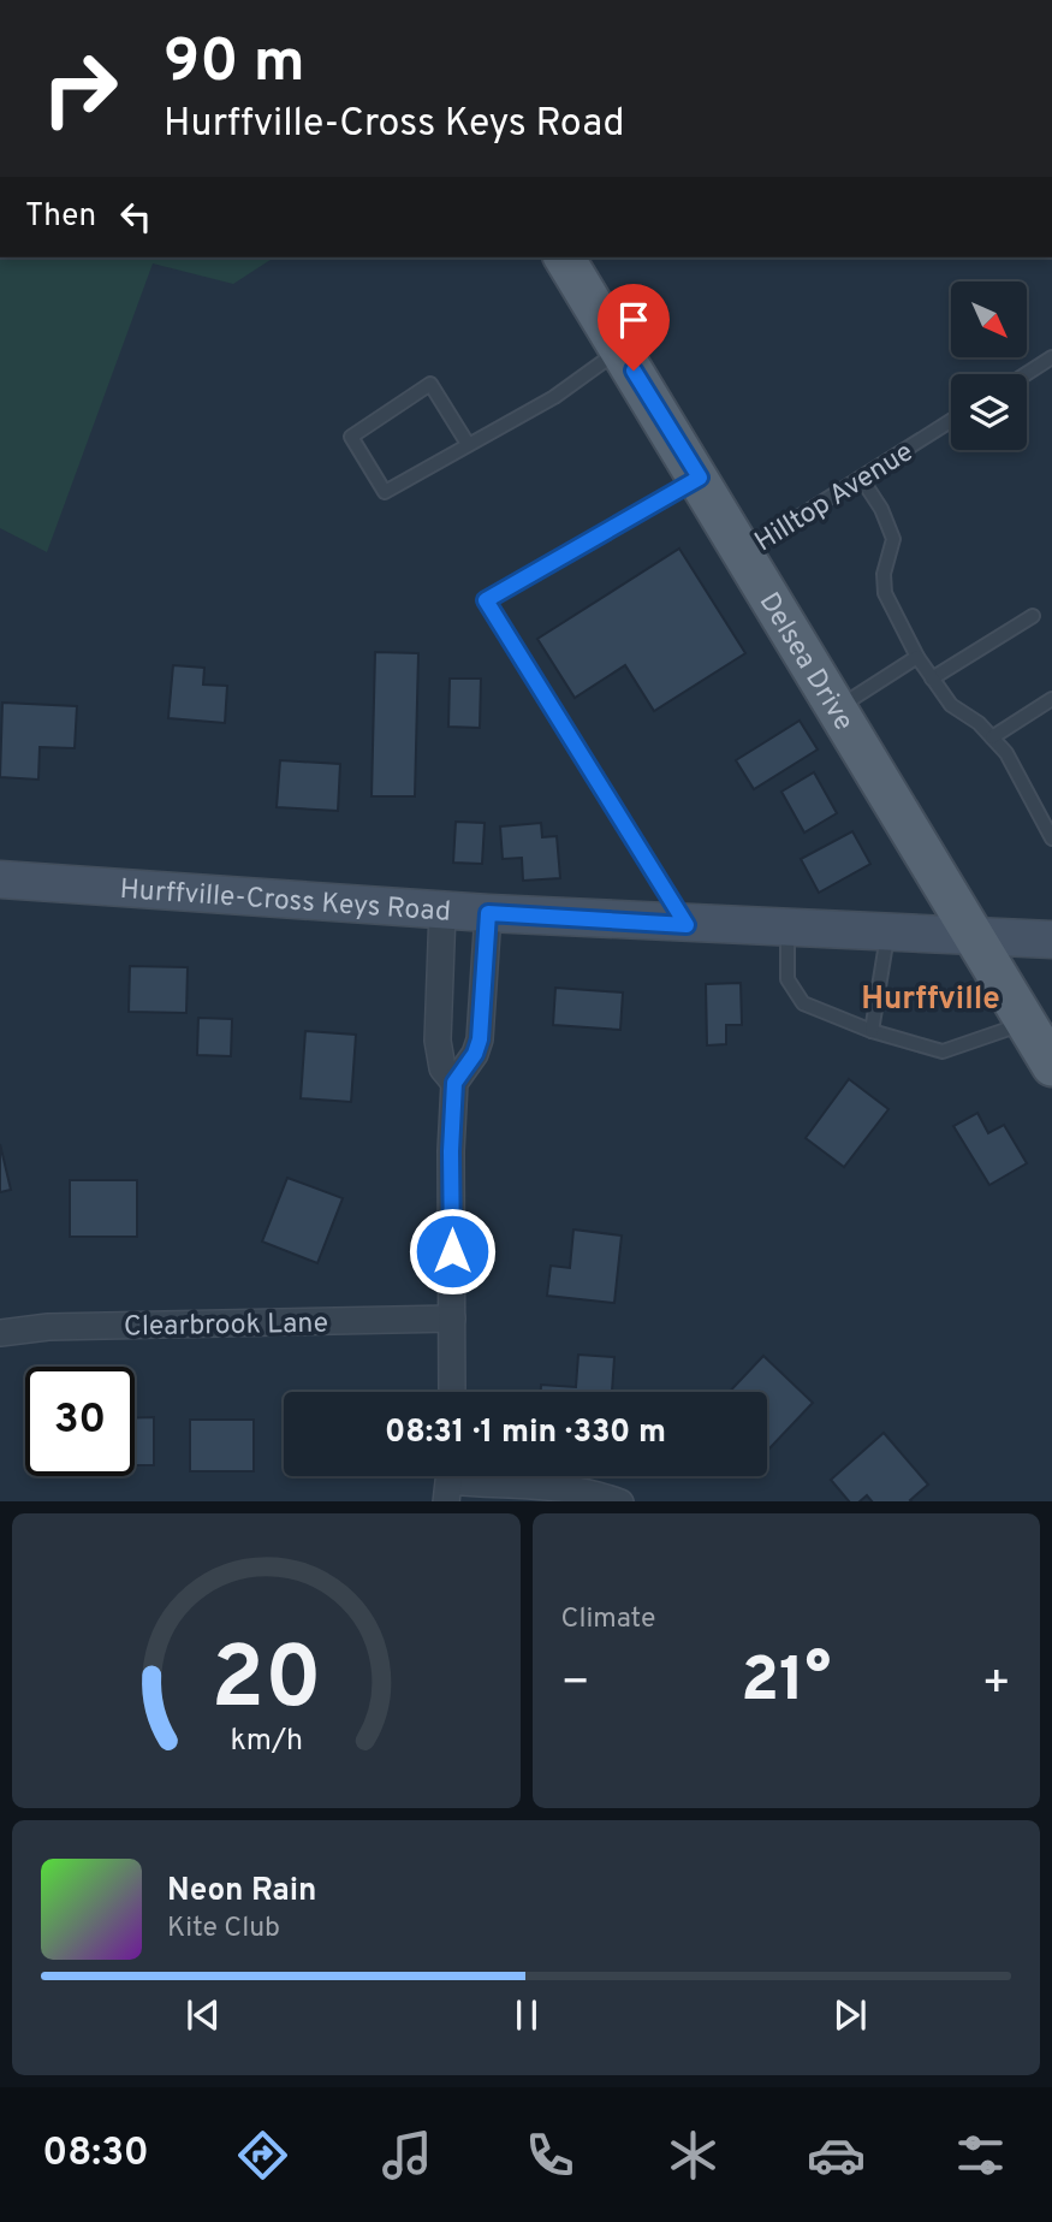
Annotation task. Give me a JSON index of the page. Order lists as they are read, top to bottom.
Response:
{
  "streets": {
    "main road": ["Delsea Drive", "Hurffville-Cross Keys Road"],
    "street": ["Clearbrook Lane"],
    "lane": ["Hilltop Avenue"]
  },
  "crossings": [
    ["Hilltop Avenue", "Delsea Drive"],
    ["Delsea Drive", "Hurffville-Cross Keys Road"]
  ],
  "districts": ["Hurffville"],
  "north": "bottom right",
  "page": {
    "turn": ["90 m", "Hurffville-Cross Keys Road"],
    "then": "Then",
    "limit": "30",
    "trip": "08:31 · 1 min · 330 m",
    "tile": "Climate",
    "heat": ["−", "21°", "+"],
    "song": ["Neon Rain", "Kite Club"],
    "tabs": "08:30",
    "gauge": ["20", "km/h"]
  }
}
